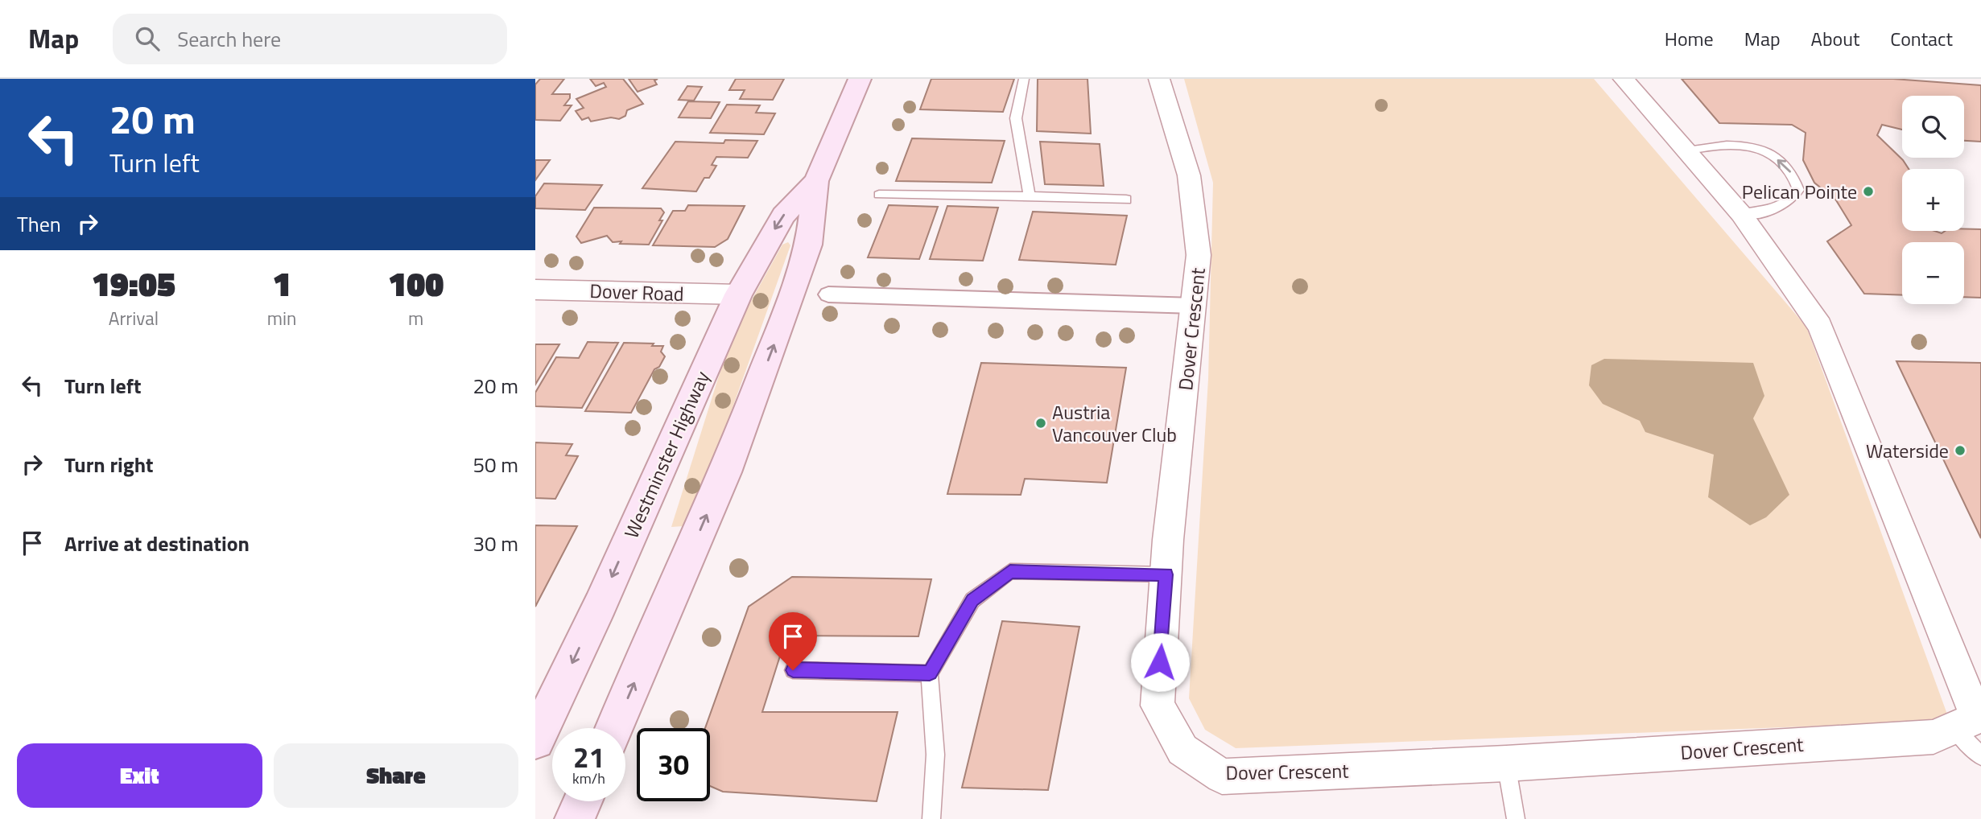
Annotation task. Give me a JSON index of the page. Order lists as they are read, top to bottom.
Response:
{
  "streets": {
    "main road": ["Westminster Highway"],
    "street": ["Dover Road", "Dover Crescent"]
  },
  "crossings": [
    ["Dover Road", "Westminster Highway"]
  ],
  "places": ["Pelican Pointe", "Austria Vancouver Club", "Waterside"],
  "page": {
    "header": "Map",
    "search": "Search here",
    "nav": [
      "Home",
      "Map",
      "About",
      "Contact"
    ],
    "turn": ["20 m", "Turn left"],
    "map_buttons": ["+", "−"],
    "then": "Then",
    "eta": [
      "19:05",
      "Arrival",
      "1",
      "min",
      "100",
      "m"
    ],
    "list": [
      {
        "name": "Turn left",
        "value": "20 m"
      },
      {
        "name": "Turn right",
        "value": "50 m"
      },
      {
        "name": "Arrive at destination",
        "value": "30 m"
      }
    ],
    "speed": "21 km/h",
    "limit": "30",
    "buttons": ["Exit", "Share"]
  }
}
